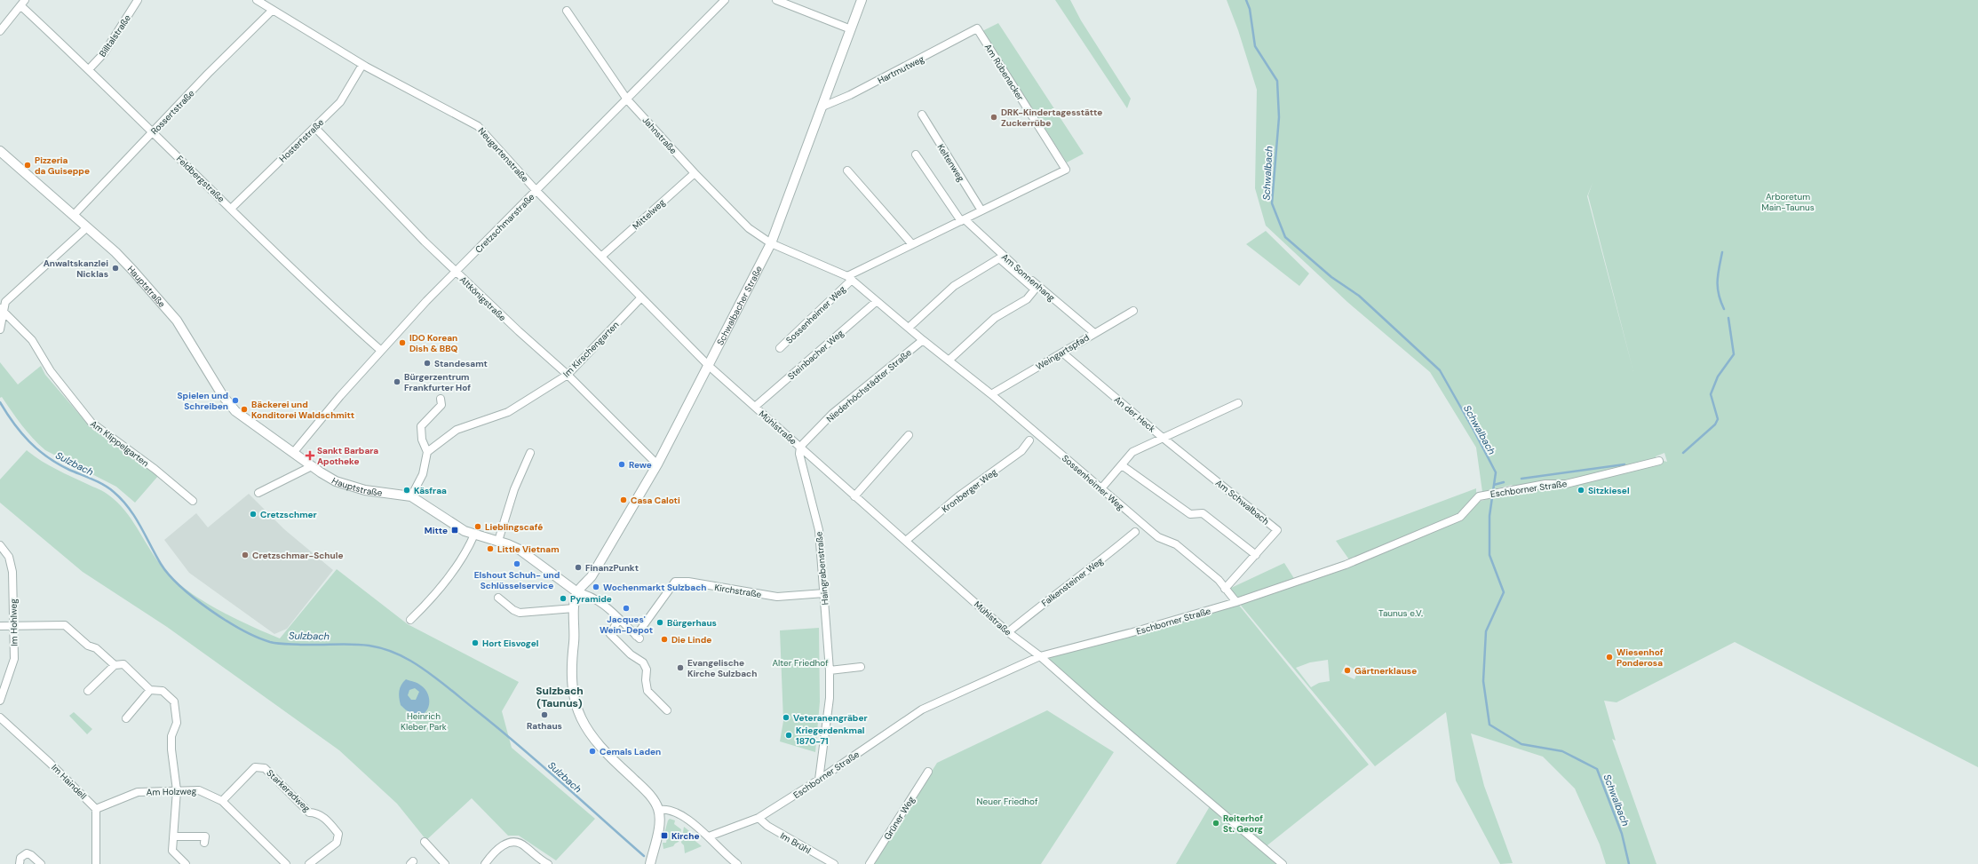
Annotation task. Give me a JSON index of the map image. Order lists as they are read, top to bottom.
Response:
{
  "streets": {
    "street": [
      "Billtalstraße",
      "Hartmutweg",
      "Am Rübenacker",
      "Rossertstraße",
      "Jahnstraße",
      "Hostertstraße",
      "Neugartenstraße",
      "Keltenweg",
      "Feldbergstraße",
      "Mittelweg",
      "Cretzschmarstraße",
      "Am Sonnenhang",
      "Hauptstraße",
      "Altkönigstraße",
      "Schwalbacher Straße",
      "Sossenheimer Weg",
      "Im Kirschengarten",
      "Weingartspfad",
      "Steinbacher Weg",
      "Niederhöchstädter Straße",
      "An der Heck",
      "Mühlstraße",
      "Am Klippelgarten",
      "Eschborner Straße",
      "Kronberger Weg",
      "Am Schwalbach",
      "Haingrabenstraße",
      "Falkensteiner Weg",
      "Kirchstraße",
      "Im Hohlweg",
      "Im Haindell",
      "Starkeradweg",
      "Am Holzweg",
      "Grüner Weg",
      "Im Brühl"
    ]
  },
  "crossings": [
    ["Billtalstraße", "Feldbergstraße"],
    ["Hartmutweg", "Am Rübenacker"],
    ["Hartmutweg", "Schwalbacher Straße"],
    ["Am Rübenacker", "Keltenweg"],
    ["Rossertstraße", "Neugartenstraße"],
    ["Rossertstraße", "Feldbergstraße"],
    ["Rossertstraße", "Hauptstraße"],
    ["Jahnstraße", "Mittelweg"],
    ["Jahnstraße", "Cretzschmarstraße"],
    ["Jahnstraße", "Schwalbacher Straße"],
    ["Jahnstraße", "Sossenheimer Weg"],
    ["Hostertstraße", "Neugartenstraße"],
    ["Hostertstraße", "Feldbergstraße"],
    ["Hostertstraße", "Altkönigstraße"],
    ["Neugartenstraße", "Mittelweg"],
    ["Neugartenstraße", "Cretzschmarstraße"],
    ["Neugartenstraße", "Schwalbacher Straße"],
    ["Neugartenstraße", "Im Kirschengarten"],
    ["Neugartenstraße", "Mühlstraße"],
    ["Feldbergstraße", "Cretzschmarstraße"],
    ["Cretzschmarstraße", "Hauptstraße"],
    ["Cretzschmarstraße", "Altkönigstraße"],
    ["Am Sonnenhang", "Weingartspfad"],
    ["Hauptstraße", "Schwalbacher Straße"],
    ["Altkönigstraße", "Schwalbacher Straße"],
    ["Altkönigstraße", "Im Kirschengarten"],
    ["Schwalbacher Straße", "Sossenheimer Weg"],
    ["Schwalbacher Straße", "Mühlstraße"],
    ["Sossenheimer Weg", "Weingartspfad"],
    ["Sossenheimer Weg", "Steinbacher Weg"],
    ["Sossenheimer Weg", "Niederhöchstädter Straße"],
    ["Sossenheimer Weg", "An der Heck"],
    ["Sossenheimer Weg", "Eschborner Straße"],
    ["Sossenheimer Weg", "Am Schwalbach"],
    ["Weingartspfad", "An der Heck"],
    ["Steinbacher Weg", "Mühlstraße"],
    ["Niederhöchstädter Straße", "Mühlstraße"],
    ["Niederhöchstädter Straße", "Haingrabenstraße"],
    ["An der Heck", "Am Schwalbach"],
    ["Mühlstraße", "Eschborner Straße"],
    ["Mühlstraße", "Kronberger Weg"],
    ["Mühlstraße", "Haingrabenstraße"],
    ["Mühlstraße", "Falkensteiner Weg"],
    ["Eschborner Straße", "Haingrabenstraße"],
    ["Eschborner Straße", "Im Brühl"],
    ["Haingrabenstraße", "Kirchstraße"],
    ["Im Haindell", "Am Holzweg"],
    ["Starkeradweg", "Am Holzweg"]
  ],
  "districts": ["Sulzbach (Taunus)"],
  "water": ["Schwalbach", "Sulzbach"],
  "parks": [
    "Arboretum Main-Taunus",
    "Taunus e.V.",
    "Alter Friedhof",
    "Heinrich Kleber Park",
    "Neuer Friedhof"
  ],
  "places": {
    "other": [
      "DRK-Kindertagesstätte Zuckerrübe",
      "Pizzeria da Guiseppe",
      "Anwaltskanzlei Nicklas",
      "IDO Korean Dish & BBQ",
      "Standesamt",
      "Bürgerzentrum Frankfurter Hof",
      "Spielen und Schreiben",
      "Bäckerei und Konditorei Waldschmitt",
      "Rewe",
      "Käsfraa",
      "Sitzkiesel",
      "Casa Caloti",
      "Cretzschmer",
      "Lieblingscafé",
      "Little Vietnam",
      "Cretzschmar-Schule",
      "Elshout Schuh- und Schlüsselservice",
      "FinanzPunkt",
      "Wochenmarkt Sulzbach",
      "Pyramide",
      "Jacques' Wein-Depot",
      "Bürgerhaus",
      "Die Linde",
      "Hort Eisvogel",
      "Wiesenhof Ponderosa",
      "Evangelische Kirche Sulzbach",
      "Gärtnerklause",
      "Rathaus",
      "Veteranengräber",
      "Kriegerdenkmal 1870-71",
      "Cemals Laden",
      "Reiterhof St. Georg"
    ],
    "health": ["Sankt Barbara Apotheke"],
    "transit": ["Mitte", "Kirche"]
  }
}
